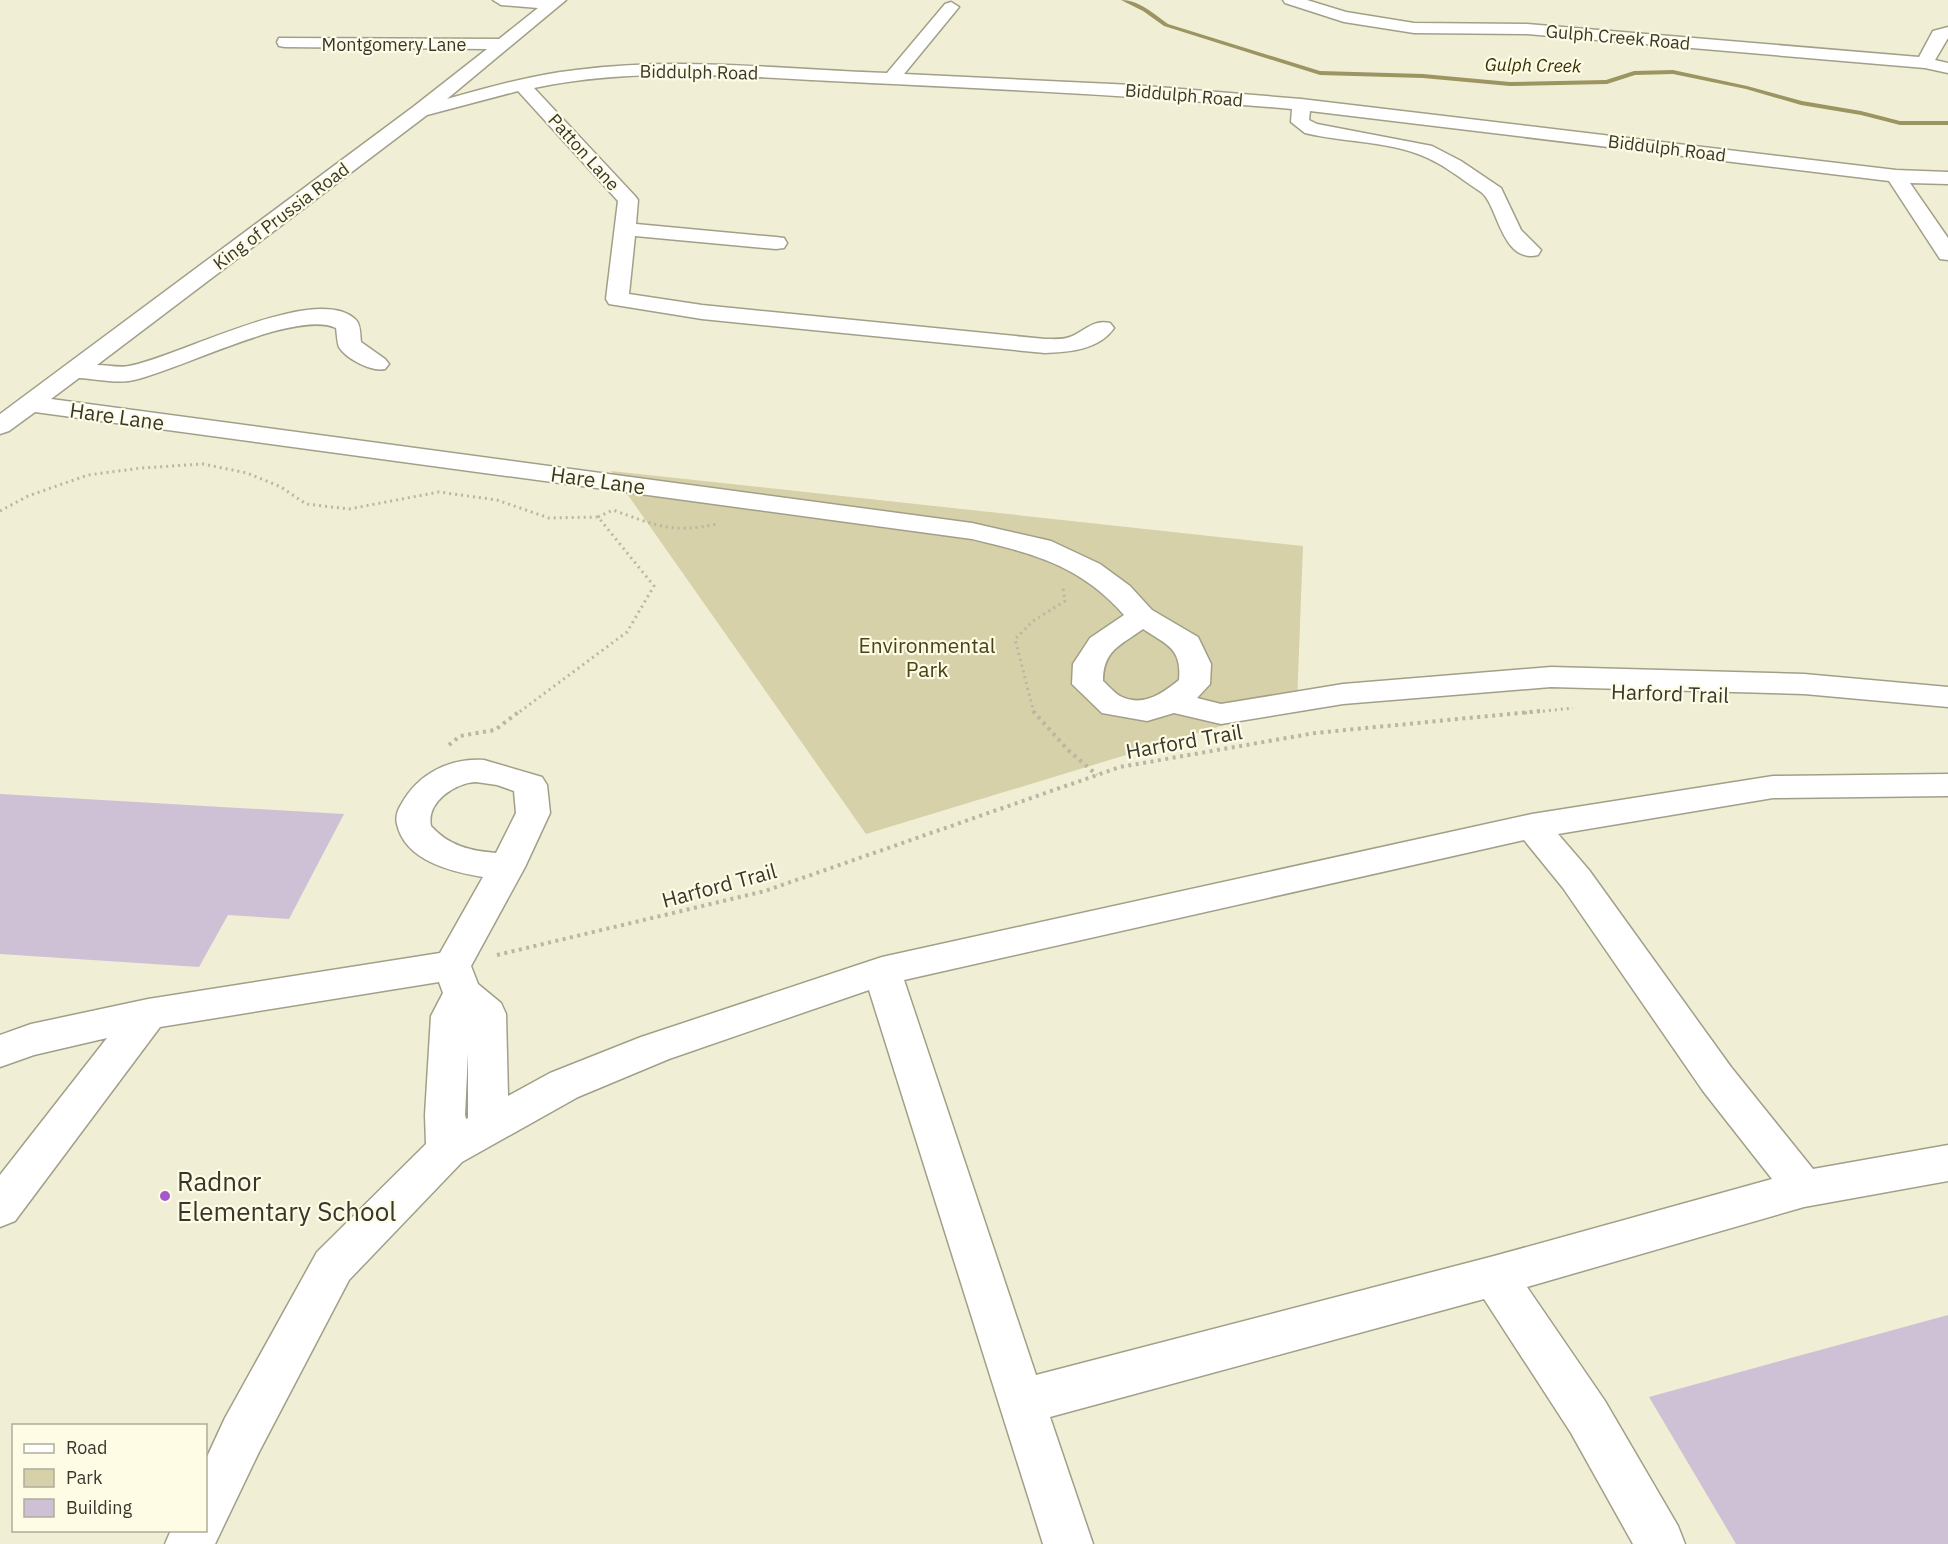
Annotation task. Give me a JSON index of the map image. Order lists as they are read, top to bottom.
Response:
{
  "streets": {
    "street": [
      "Gulph Creek Road",
      "Montgomery Lane",
      "Biddulph Road",
      "Patton Lane",
      "King of Prussia Road",
      "Hare Lane"
    ],
    "path": ["Harford Trail"]
  },
  "crossings": [
    ["Montgomery Lane", "King of Prussia Road"],
    ["Biddulph Road", "Patton Lane"],
    ["Biddulph Road", "King of Prussia Road"],
    ["King of Prussia Road", "Hare Lane"]
  ],
  "water": ["Gulph Creek"],
  "parks": ["Environmental Park"],
  "places": ["Radnor Elementary School"],
  "legend": ["Road", "Park", "Building"]
}
